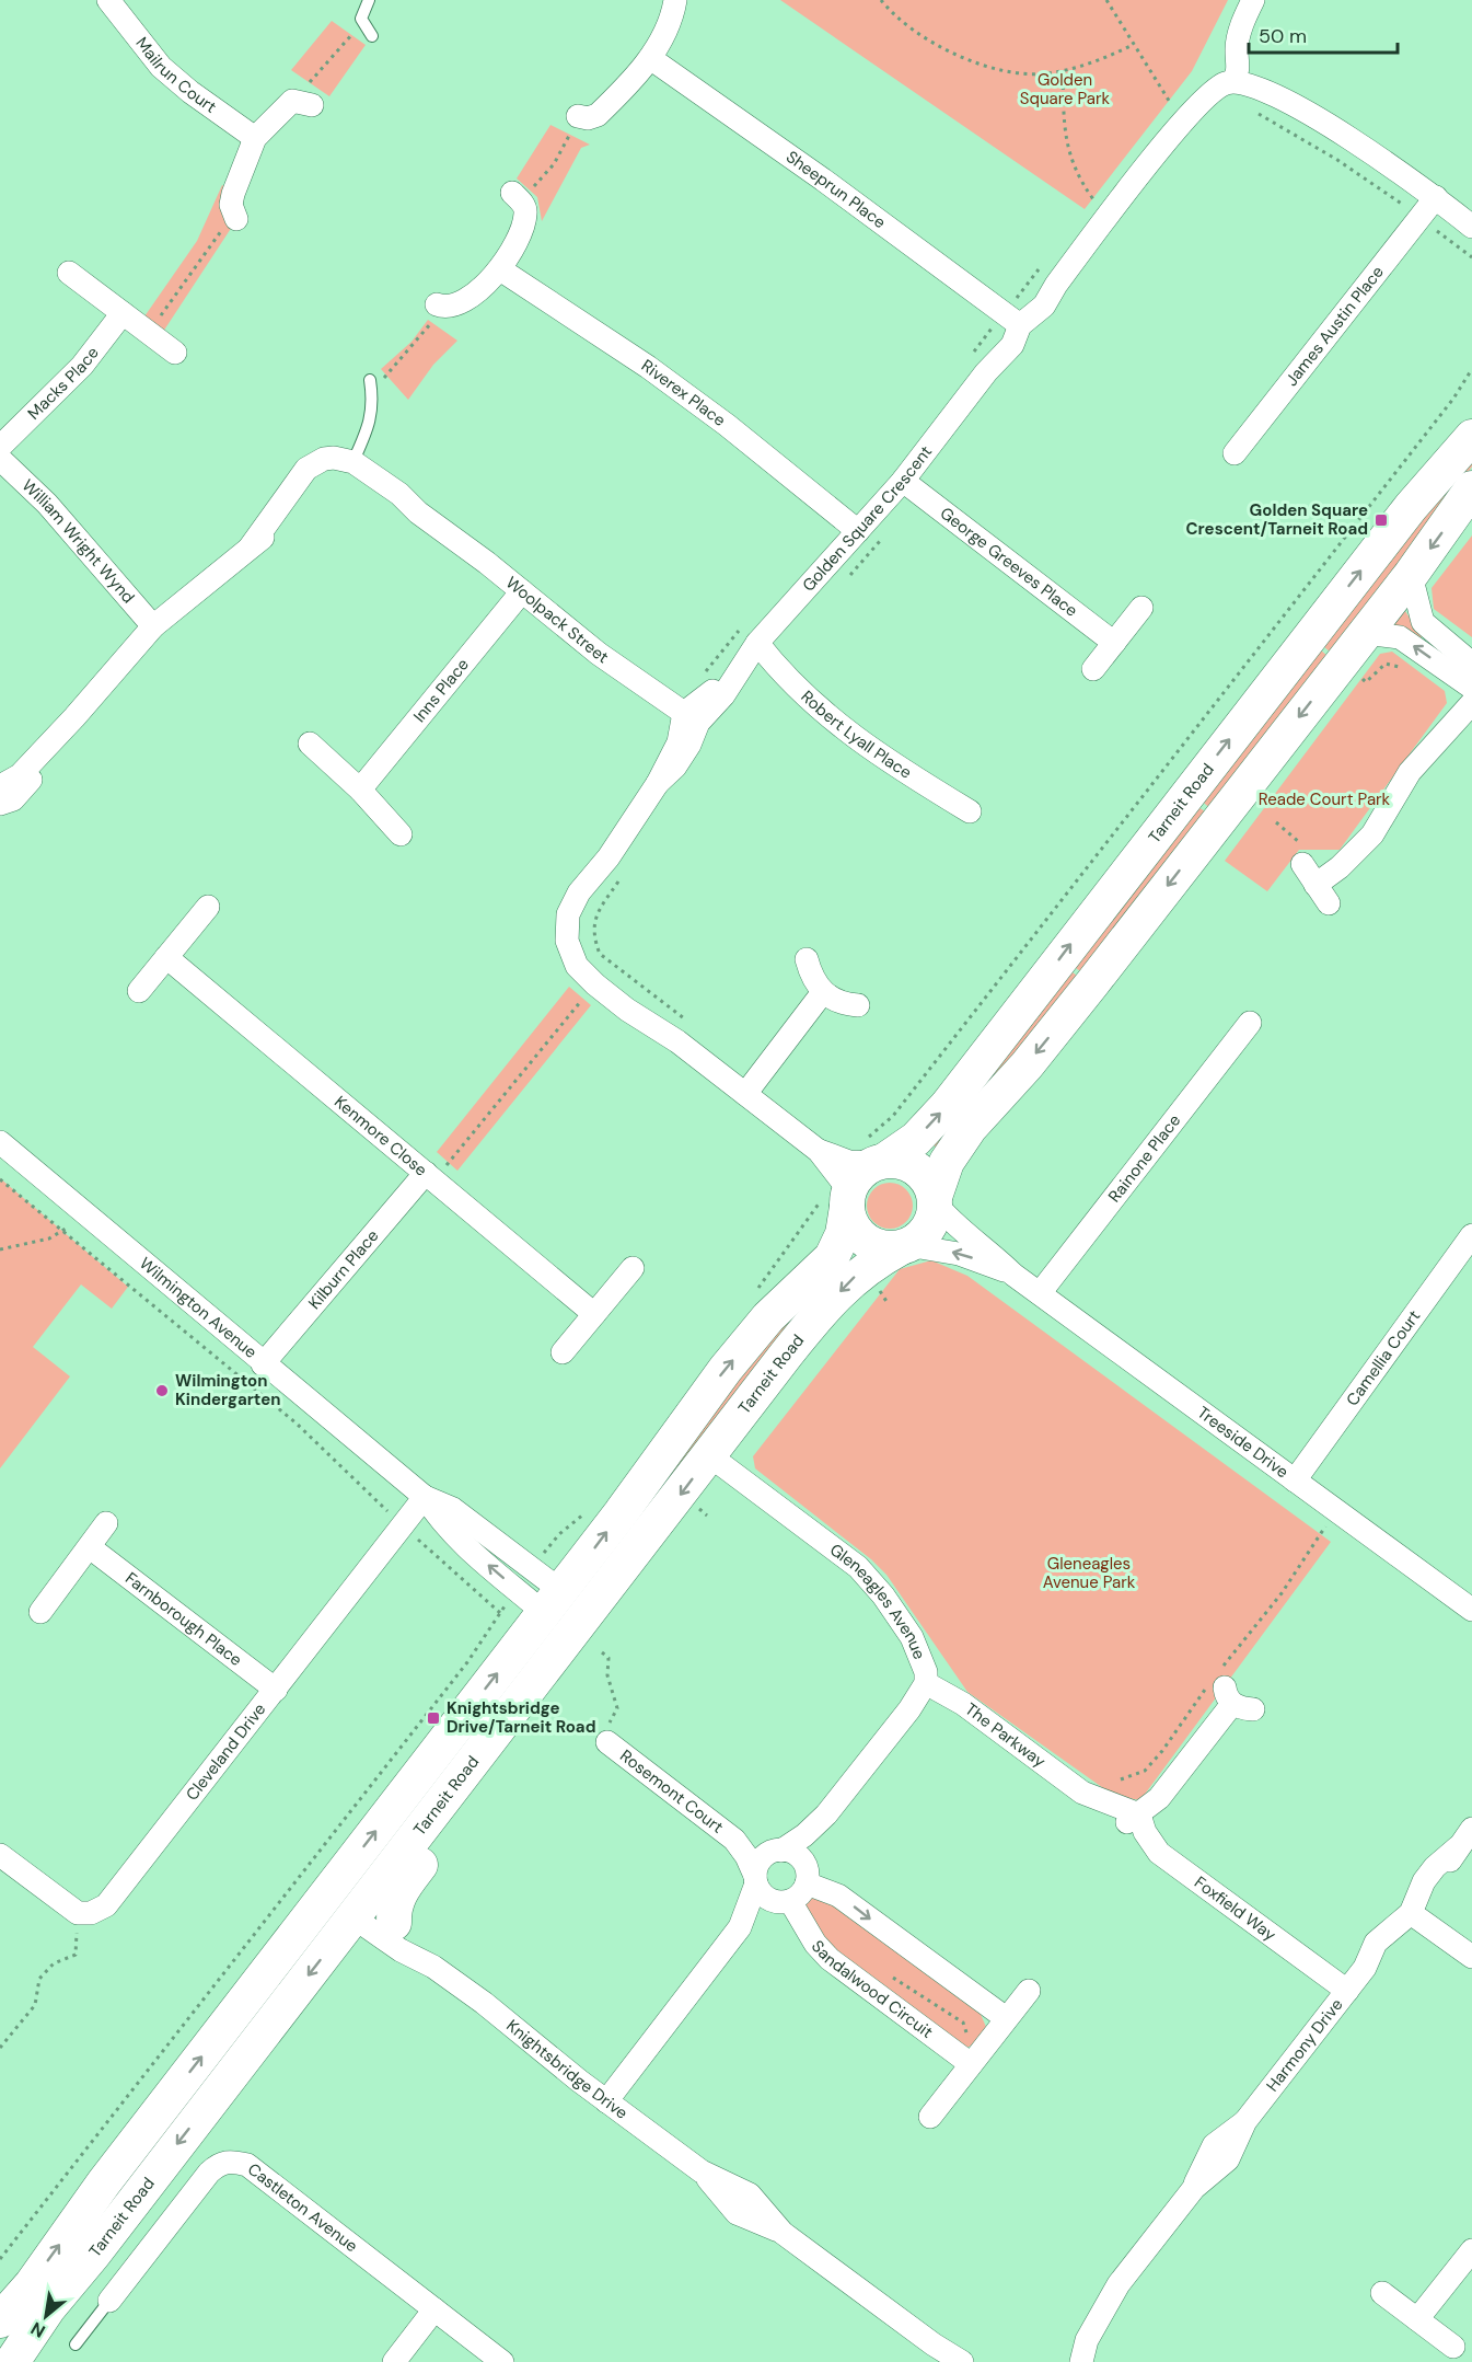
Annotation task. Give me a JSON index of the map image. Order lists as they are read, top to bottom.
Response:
{
  "streets": {
    "main road": ["Tarneit Road"],
    "street": [
      "Mailrun Court",
      "Sheeprun Place",
      "James Austin Place",
      "Macks Place",
      "Riverex Place",
      "Golden Square Crescent",
      "William Wright Wynd",
      "George Greeves Place",
      "Woolpack Street",
      "Inns Place",
      "Robert Lyall Place",
      "Kenmore Close",
      "Rainone Place",
      "Kilburn Place",
      "Wilmington Avenue",
      "Camellia Court",
      "Treeside Drive",
      "Gleneagles Avenue",
      "Farnborough Place",
      "The Parkway",
      "Cleveland Drive",
      "Rosemont Court",
      "Foxfield Way",
      "Sandalwood Circuit",
      "Harmony Drive",
      "Knightsbridge Drive",
      "Castleton Avenue"
    ]
  },
  "crossings": [
    ["Sheeprun Place", "Golden Square Crescent"],
    ["Riverex Place", "Golden Square Crescent"],
    ["Golden Square Crescent", "George Greeves Place"],
    ["Golden Square Crescent", "Woolpack Street"],
    ["Golden Square Crescent", "Robert Lyall Place"],
    ["Golden Square Crescent", "Tarneit Road"],
    ["Golden Square Crescent", "Treeside Drive"],
    ["Woolpack Street", "Inns Place"],
    ["Tarneit Road", "Wilmington Avenue"],
    ["Tarneit Road", "Treeside Drive"],
    ["Tarneit Road", "Gleneagles Avenue"],
    ["Tarneit Road", "Knightsbridge Drive"],
    ["Kenmore Close", "Kilburn Place"],
    ["Rainone Place", "Treeside Drive"],
    ["Kilburn Place", "Wilmington Avenue"],
    ["Wilmington Avenue", "Cleveland Drive"],
    ["Camellia Court", "Treeside Drive"],
    ["Gleneagles Avenue", "The Parkway"],
    ["Gleneagles Avenue", "Rosemont Court"],
    ["Gleneagles Avenue", "Sandalwood Circuit"],
    ["Farnborough Place", "Cleveland Drive"],
    ["The Parkway", "Foxfield Way"],
    ["Rosemont Court", "Sandalwood Circuit"],
    ["Foxfield Way", "Harmony Drive"]
  ],
  "parks": ["Golden Square Park", "Reade Court Park", "Gleneagles Avenue Park"],
  "places": {
    "transit": ["Golden Square Crescent/Tarneit Road", "Knightsbridge Drive/Tarneit Road"],
    "other": ["Wilmington Kindergarten"]
  },
  "scale_bar": "50 m",
  "north": "bottom left"
}
